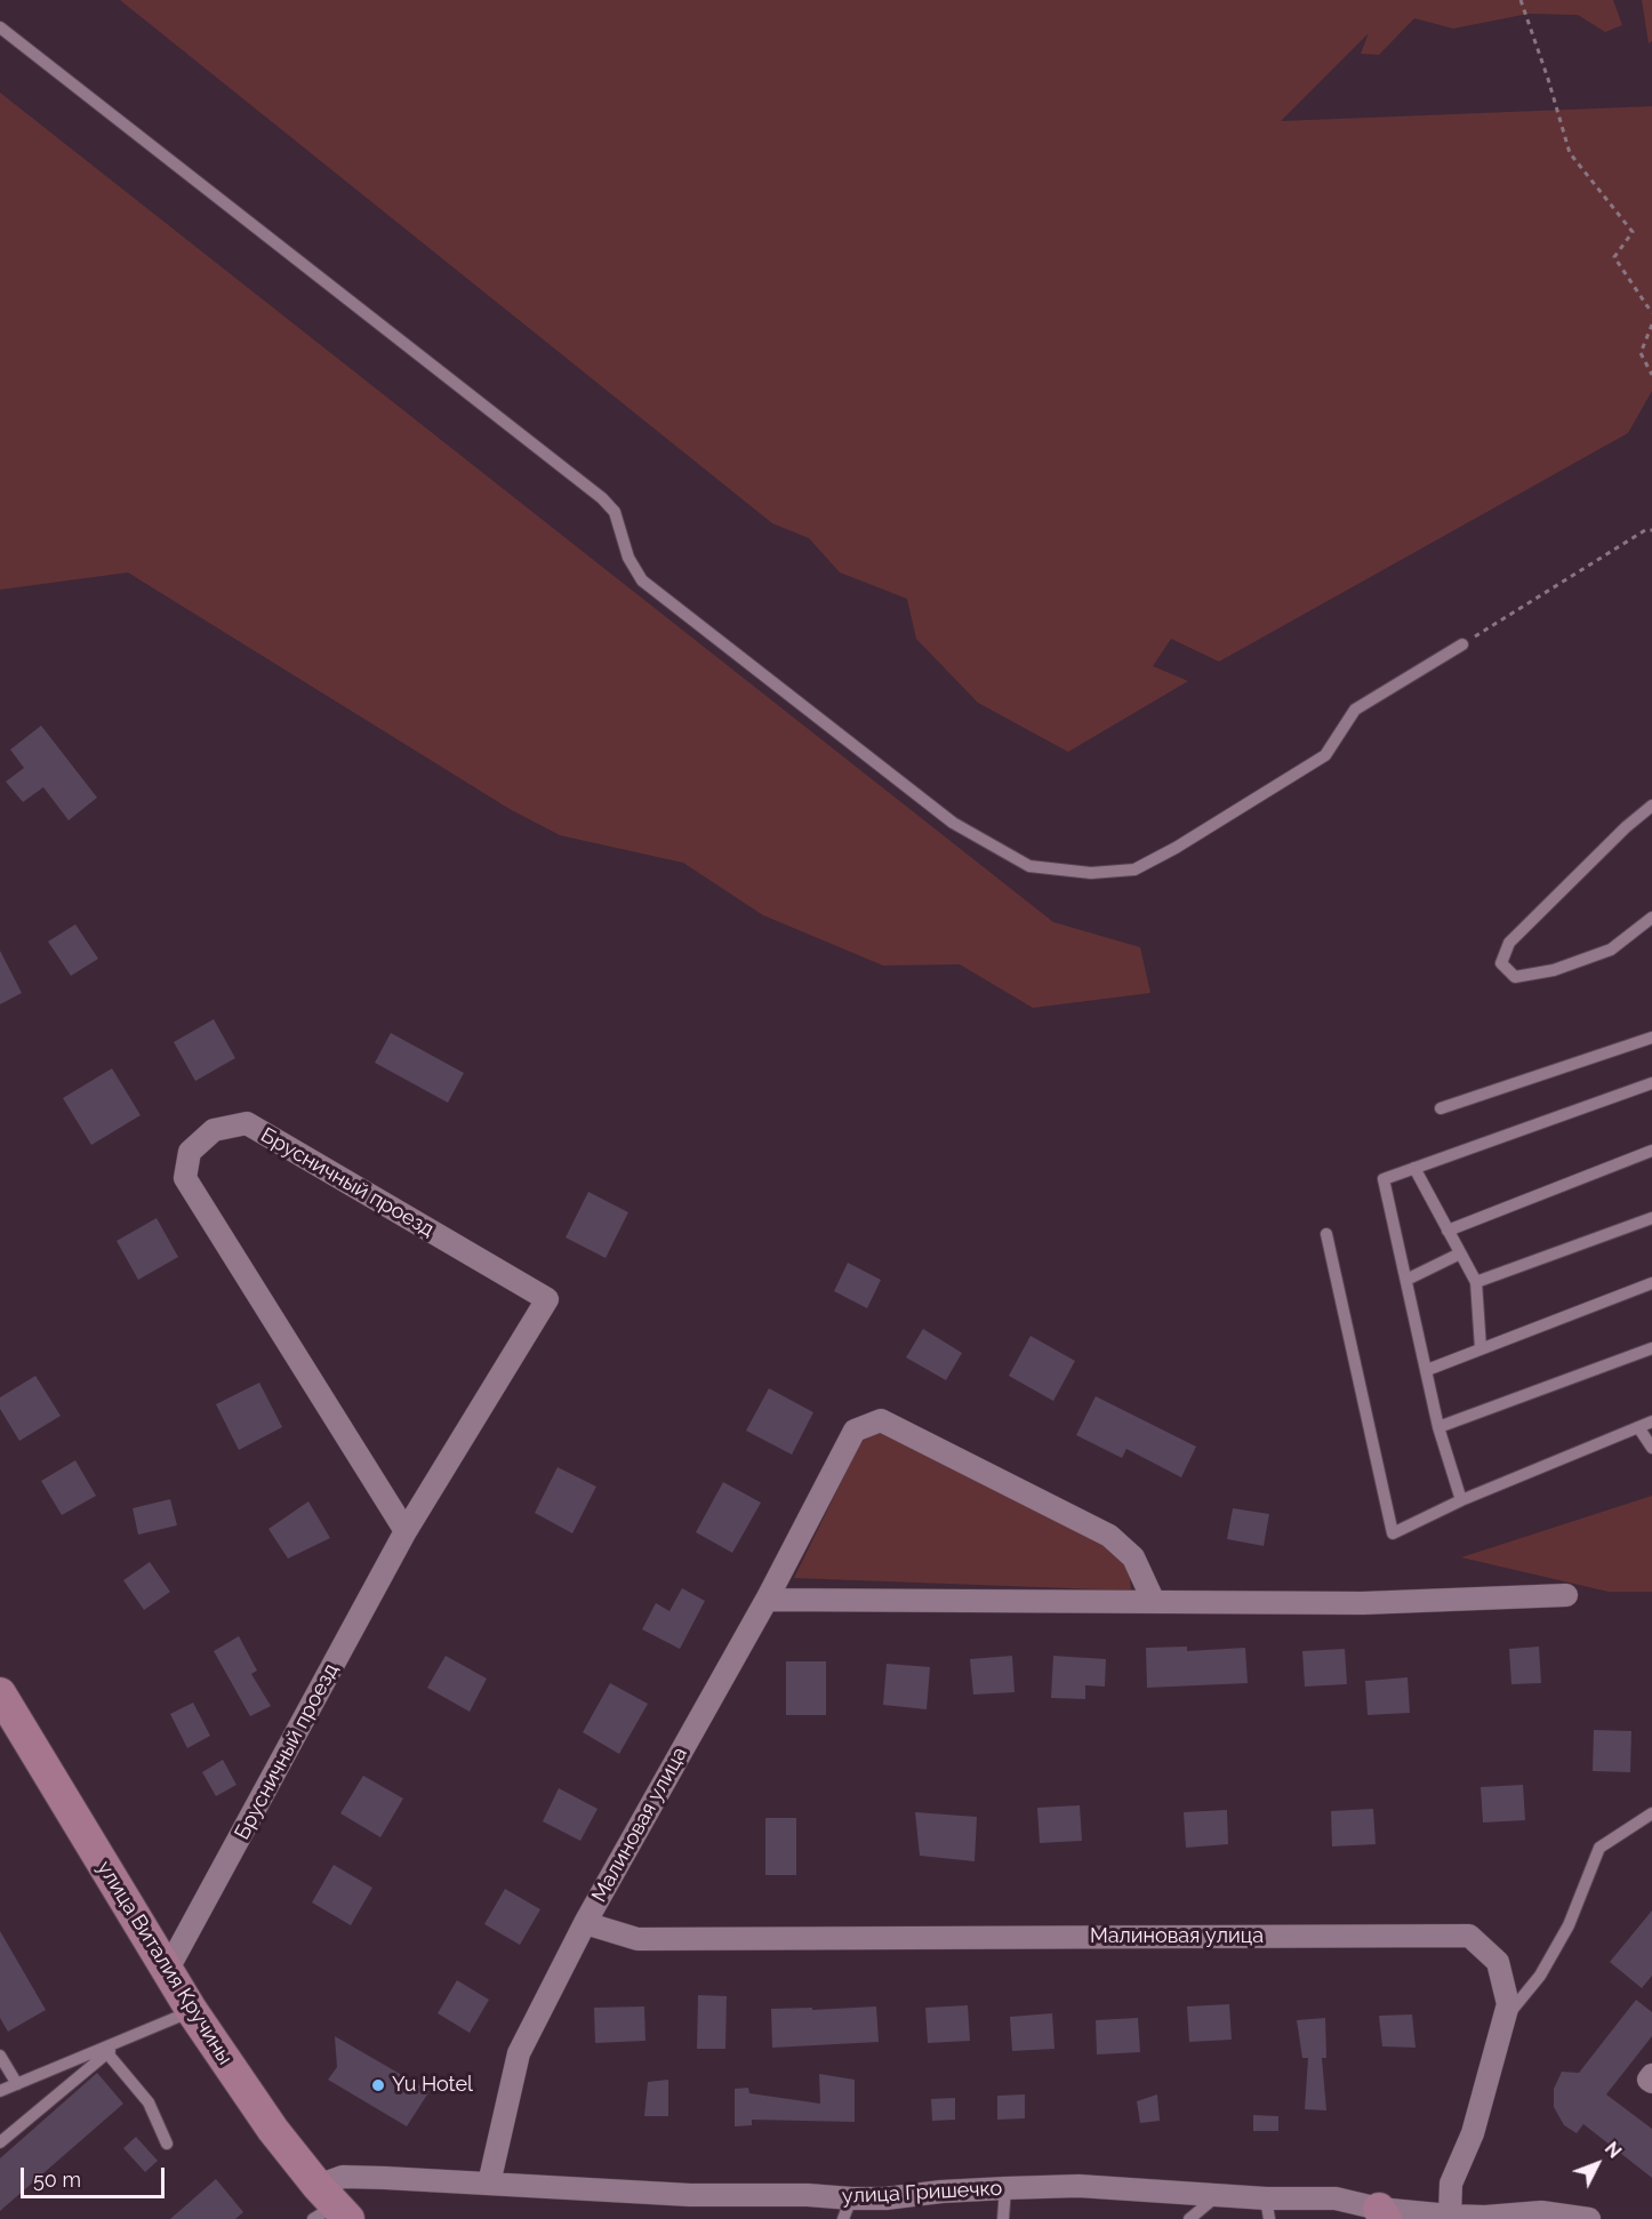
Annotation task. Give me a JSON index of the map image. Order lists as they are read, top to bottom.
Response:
{
  "streets": {
    "street": [
      "Брусничный проезд",
      "Малиновая улица",
      "улица Виталия Кручины",
      "улица Гришечко"
    ]
  },
  "crossings": [
    ["Брусничный проезд", "улица Виталия Кручины"],
    ["Малиновая улица", "улица Гришечко"],
    ["улица Виталия Кручины", "улица Гришечко"]
  ],
  "places": ["Yu Hotel"],
  "scale_bar": "50 m",
  "north": "top right"
}
